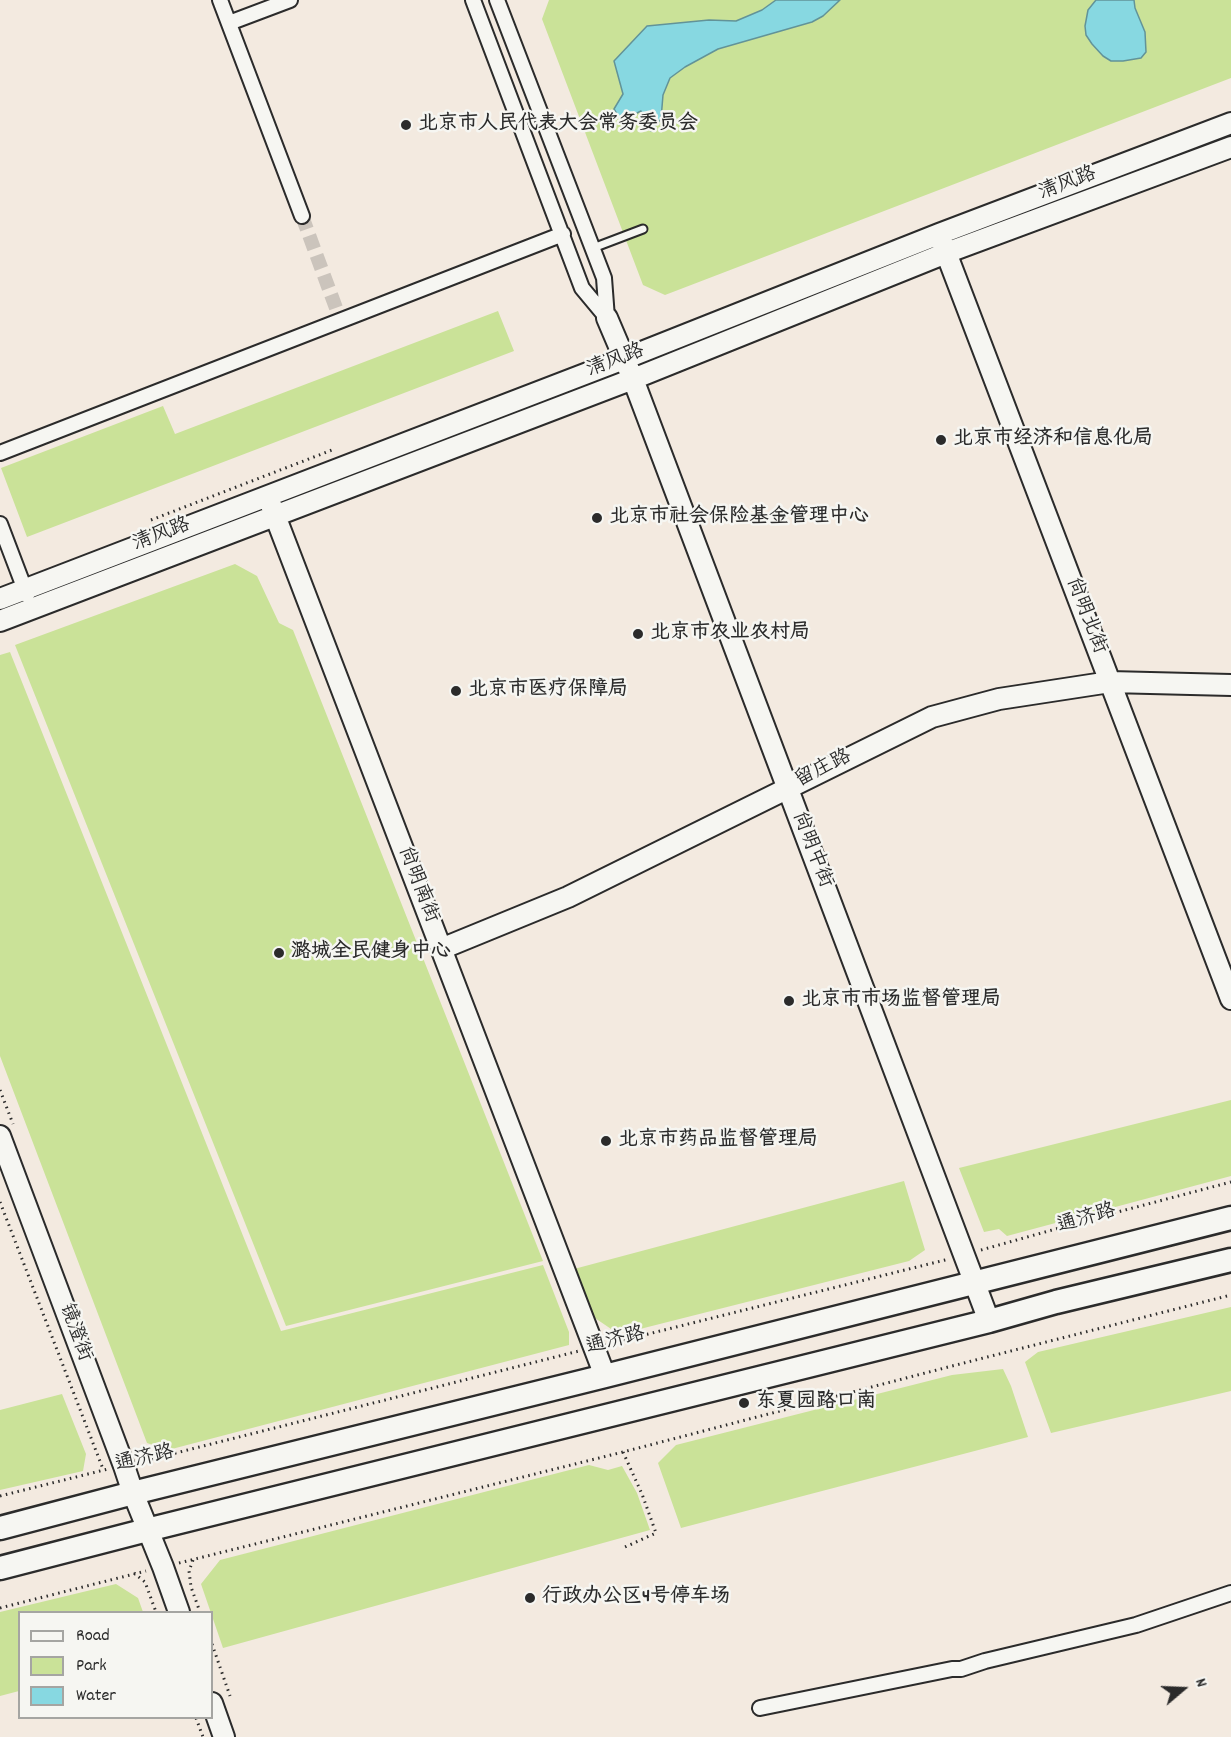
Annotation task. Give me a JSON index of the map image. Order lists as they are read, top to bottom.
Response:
{
  "streets": {
    "main road": ["通济路"],
    "street": [
      "清风路",
      "尚明北街",
      "留庄路",
      "尚明中街",
      "尚明南街",
      "镜澄街"
    ]
  },
  "crossings": [
    ["清风路", "尚明北街"],
    ["清风路", "尚明中街"],
    ["清风路", "尚明南街"],
    ["尚明北街", "留庄路"],
    ["留庄路", "尚明中街"],
    ["留庄路", "尚明南街"],
    ["尚明中街", "通济路"],
    ["尚明南街", "通济路"],
    ["通济路", "镜澄街"]
  ],
  "places": [
    "北京市人民代表大会常务委员会",
    "北京市经济和信息化局",
    "北京市社会保险基金管理中心",
    "北京市农业农村局",
    "北京市医疗保障局",
    "潞城全民健身中心",
    "北京市市场监督管理局",
    "北京市药品监督管理局",
    "东夏园路口南",
    "行政办公区4号停车场"
  ],
  "legend": ["Road", "Park", "Water"],
  "north": "right"
}
